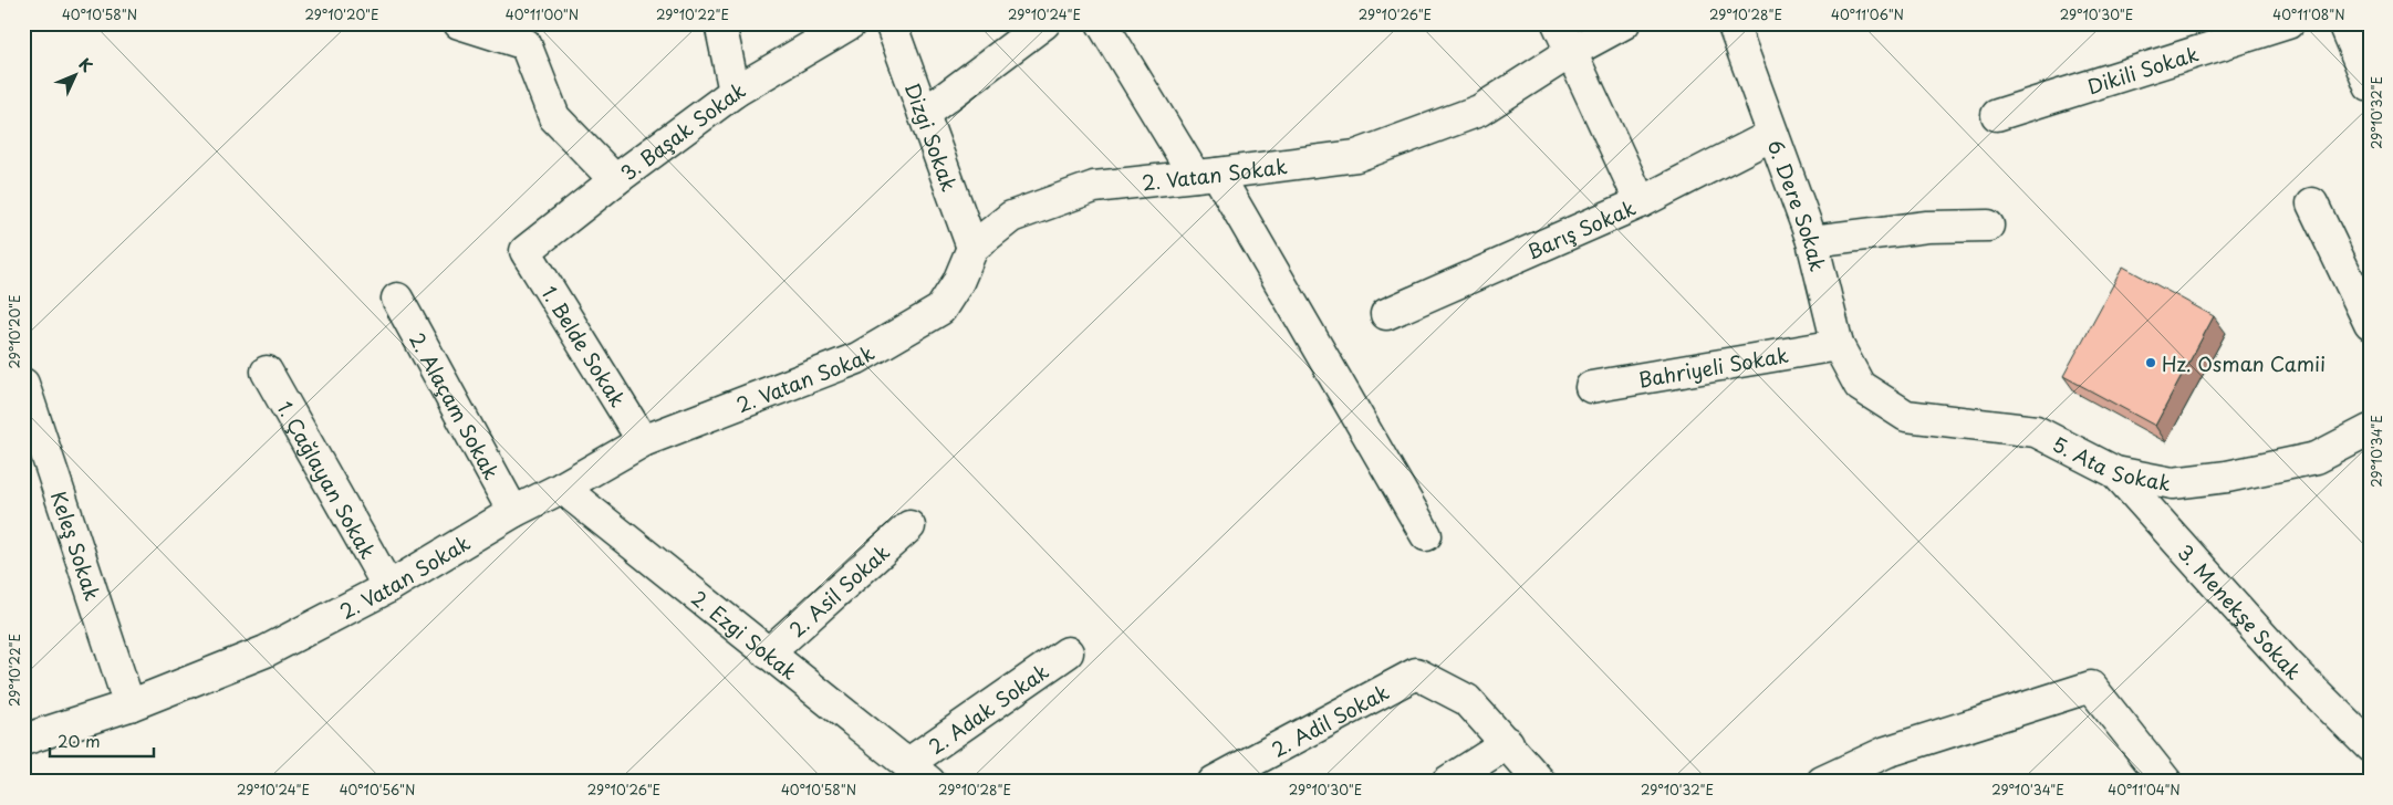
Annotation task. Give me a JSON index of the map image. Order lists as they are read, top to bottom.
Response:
{
  "streets": {
    "street": [
      "Dikili Sokak",
      "3. Başak Sokak",
      "Dizgi Sokak",
      "2. Vatan Sokak",
      "6. Dere Sokak",
      "Barış Sokak",
      "1. Belde Sokak",
      "Bahriyeli Sokak",
      "2. Alaçam Sokak",
      "5. Ata Sokak",
      "1. Çağlayan Sokak",
      "Keleş Sokak",
      "2. Asil Sokak",
      "3. Menekşe Sokak",
      "2. Ezgi Sokak",
      "2. Adak Sokak",
      "2. Adil Sokak"
    ]
  },
  "crossings": [
    ["3. Başak Sokak", "1. Belde Sokak"],
    ["Dizgi Sokak", "2. Vatan Sokak"],
    ["2. Vatan Sokak", "1. Belde Sokak"],
    ["2. Vatan Sokak", "2. Alaçam Sokak"],
    ["2. Vatan Sokak", "1. Çağlayan Sokak"],
    ["2. Vatan Sokak", "Keleş Sokak"],
    ["2. Vatan Sokak", "2. Ezgi Sokak"],
    ["6. Dere Sokak", "Barış Sokak"],
    ["6. Dere Sokak", "Bahriyeli Sokak"],
    ["6. Dere Sokak", "5. Ata Sokak"],
    ["5. Ata Sokak", "3. Menekşe Sokak"],
    ["2. Asil Sokak", "2. Ezgi Sokak"],
    ["2. Ezgi Sokak", "2. Adak Sokak"]
  ],
  "places": ["Hz. Osman Camii"],
  "scale_bar": "20 m",
  "north": "top right",
  "coordinates": [
    "40°10'58\"N",
    "29°10'20\"E",
    "40°11'00\"N",
    "29°10'22\"E",
    "29°10'24\"E",
    "29°10'26\"E",
    "29°10'28\"E",
    "40°11'06\"N",
    "29°10'30\"E",
    "40°11'08\"N",
    "29°10'32\"E",
    "29°10'34\"E",
    "40°10'56\"N",
    "40°11'04\"N"
  ]
}
